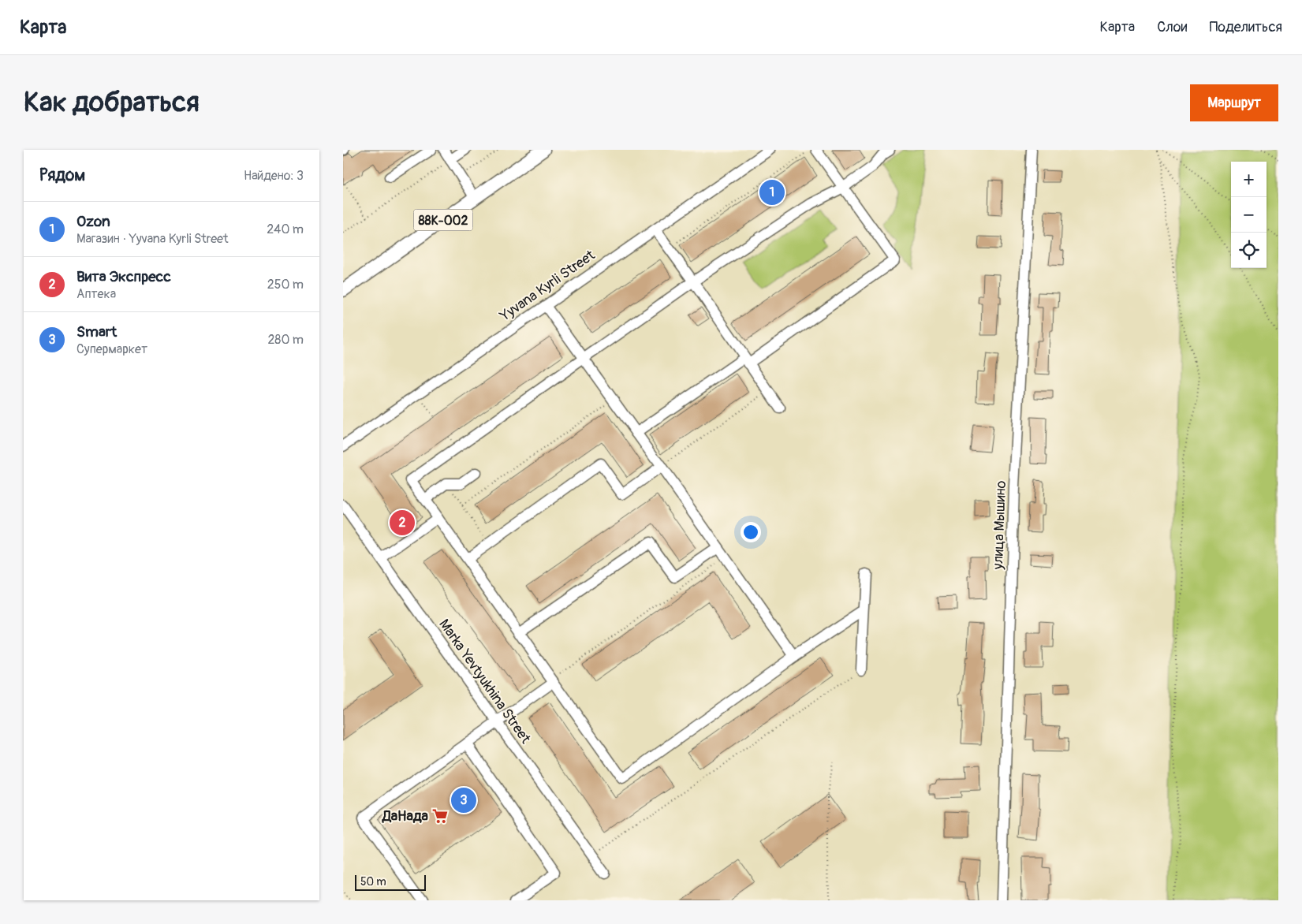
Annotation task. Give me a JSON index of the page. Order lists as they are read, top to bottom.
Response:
{
  "streets": {
    "main road": ["88К-002"],
    "street": ["Yyvana Kyrli Street", "улица Мышино", "Marka Yevtyukhina Street"]
  },
  "places": {
    "supermarket": ["ДаНада"]
  },
  "scale_bar": "50 m",
  "page": {
    "header": "Карта",
    "nav": ["Карта", "Слои", "Поделиться"],
    "buttons": "Маршрут",
    "title": "Как добраться",
    "heading": ["Рядом", "Найдено: 3"],
    "map_buttons": ["+", "−"],
    "pins": ["1", "2", "3"],
    "list": [
      {
        "mark": "1",
        "name": "Ozon",
        "note": "Магазин · Yyvana Kyrli Street",
        "value": "240 m"
      },
      {
        "mark": "2",
        "name": "Вита Экспресс",
        "note": "Аптека",
        "value": "250 m"
      },
      {
        "mark": "3",
        "name": "Smart",
        "note": "Супермаркет",
        "value": "280 m"
      }
    ],
    "scale": "50 m"
  }
}
